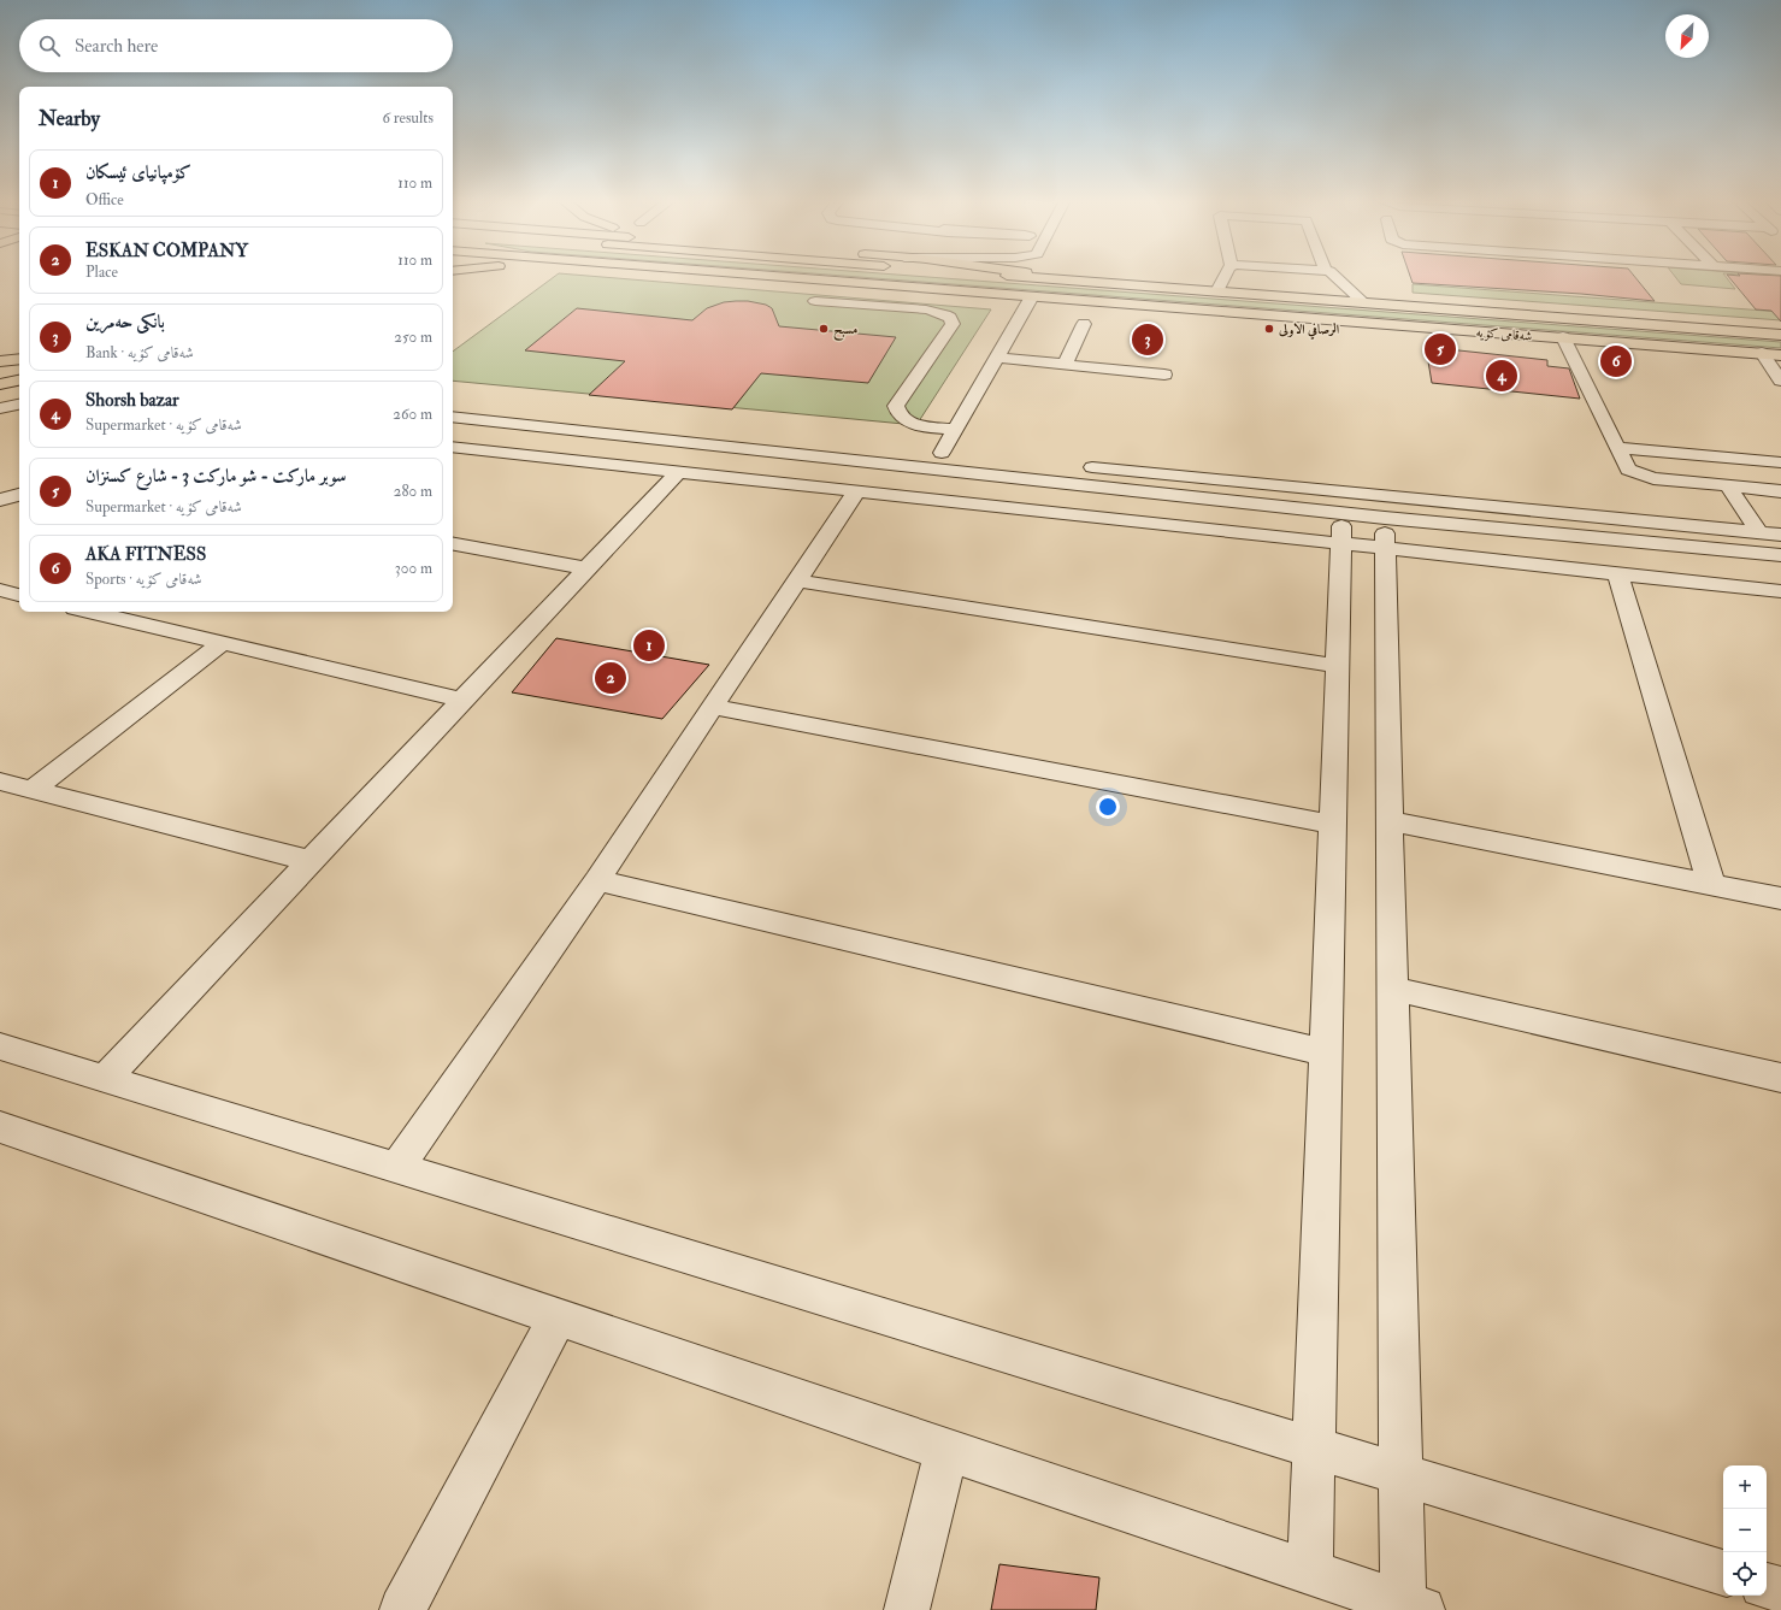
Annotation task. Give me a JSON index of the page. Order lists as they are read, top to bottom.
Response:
{
  "streets": {
    "highway": ["شەقامی کۆیە"]
  },
  "places": ["مسبح", "الرصافي الاولى"],
  "north": "bottom left",
  "page": {
    "search": "Search here",
    "heading": ["Nearby", "6 results"],
    "list": [
      {
        "mark": "1",
        "name": "کۆمپانیای ئیسکان",
        "note": "Office",
        "value": "110 m"
      },
      {
        "mark": "2",
        "name": "ESKAN COMPANY",
        "note": "Place",
        "value": "110 m"
      },
      {
        "mark": "3",
        "name": "بانكی حه‌مرین",
        "note": "Bank · شەقامی کۆیە",
        "value": "250 m"
      },
      {
        "mark": "4",
        "name": "Shorsh bazar",
        "note": "Supermarket · شەقامی کۆیە",
        "value": "260 m"
      },
      {
        "mark": "5",
        "name": "سوبر ماركت - شو ماركت 3 - شارع كسنزان",
        "note": "Supermarket · شەقامی کۆیە",
        "value": "280 m"
      },
      {
        "mark": "6",
        "name": "AKA FITNESS",
        "note": "Sports · شەقامی کۆیە",
        "value": "300 m"
      }
    ],
    "pins": [
      "3",
      "5",
      "6",
      "4",
      "1",
      "2"
    ],
    "map_buttons": ["+", "−"]
  }
}
